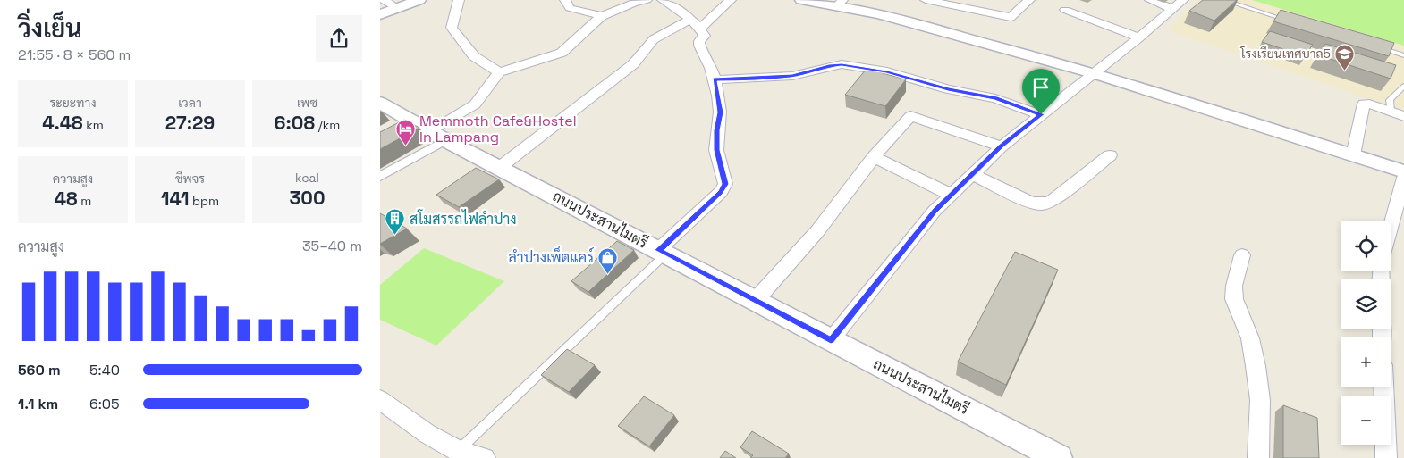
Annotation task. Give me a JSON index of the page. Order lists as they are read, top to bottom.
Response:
{
  "streets": {
    "street": ["ถนนประสานไมตรี"]
  },
  "places": {
    "school or university": ["โรงเรียนเทศบาล5"],
    "hotel": ["Memmoth Cafe&Hostel In Lampang"],
    "building": ["สโมสรรถไฟลำปาง"],
    "shop": ["ลำปางเพ็ตแคร์"]
  },
  "page": {
    "heading": ["วิ่งเย็น", "21:55 · 8 × 560 m"],
    "stats": [
      ["ระยะทาง", "4.48 km"],
      ["เวลา", "27:29"],
      ["เพซ", "6:08 /km"],
      ["ความสูง", "48 m"],
      ["ชีพจร", "141 bpm"],
      ["kcal", "300"]
    ],
    "map_buttons": ["+", "−"],
    "chart": ["ความสูง", "35–40 m"],
    "list": [
      {
        "name": "560 m",
        "note": "5:40"
      },
      {
        "name": "1.1 km",
        "note": "6:05"
      }
    ]
  }
}
